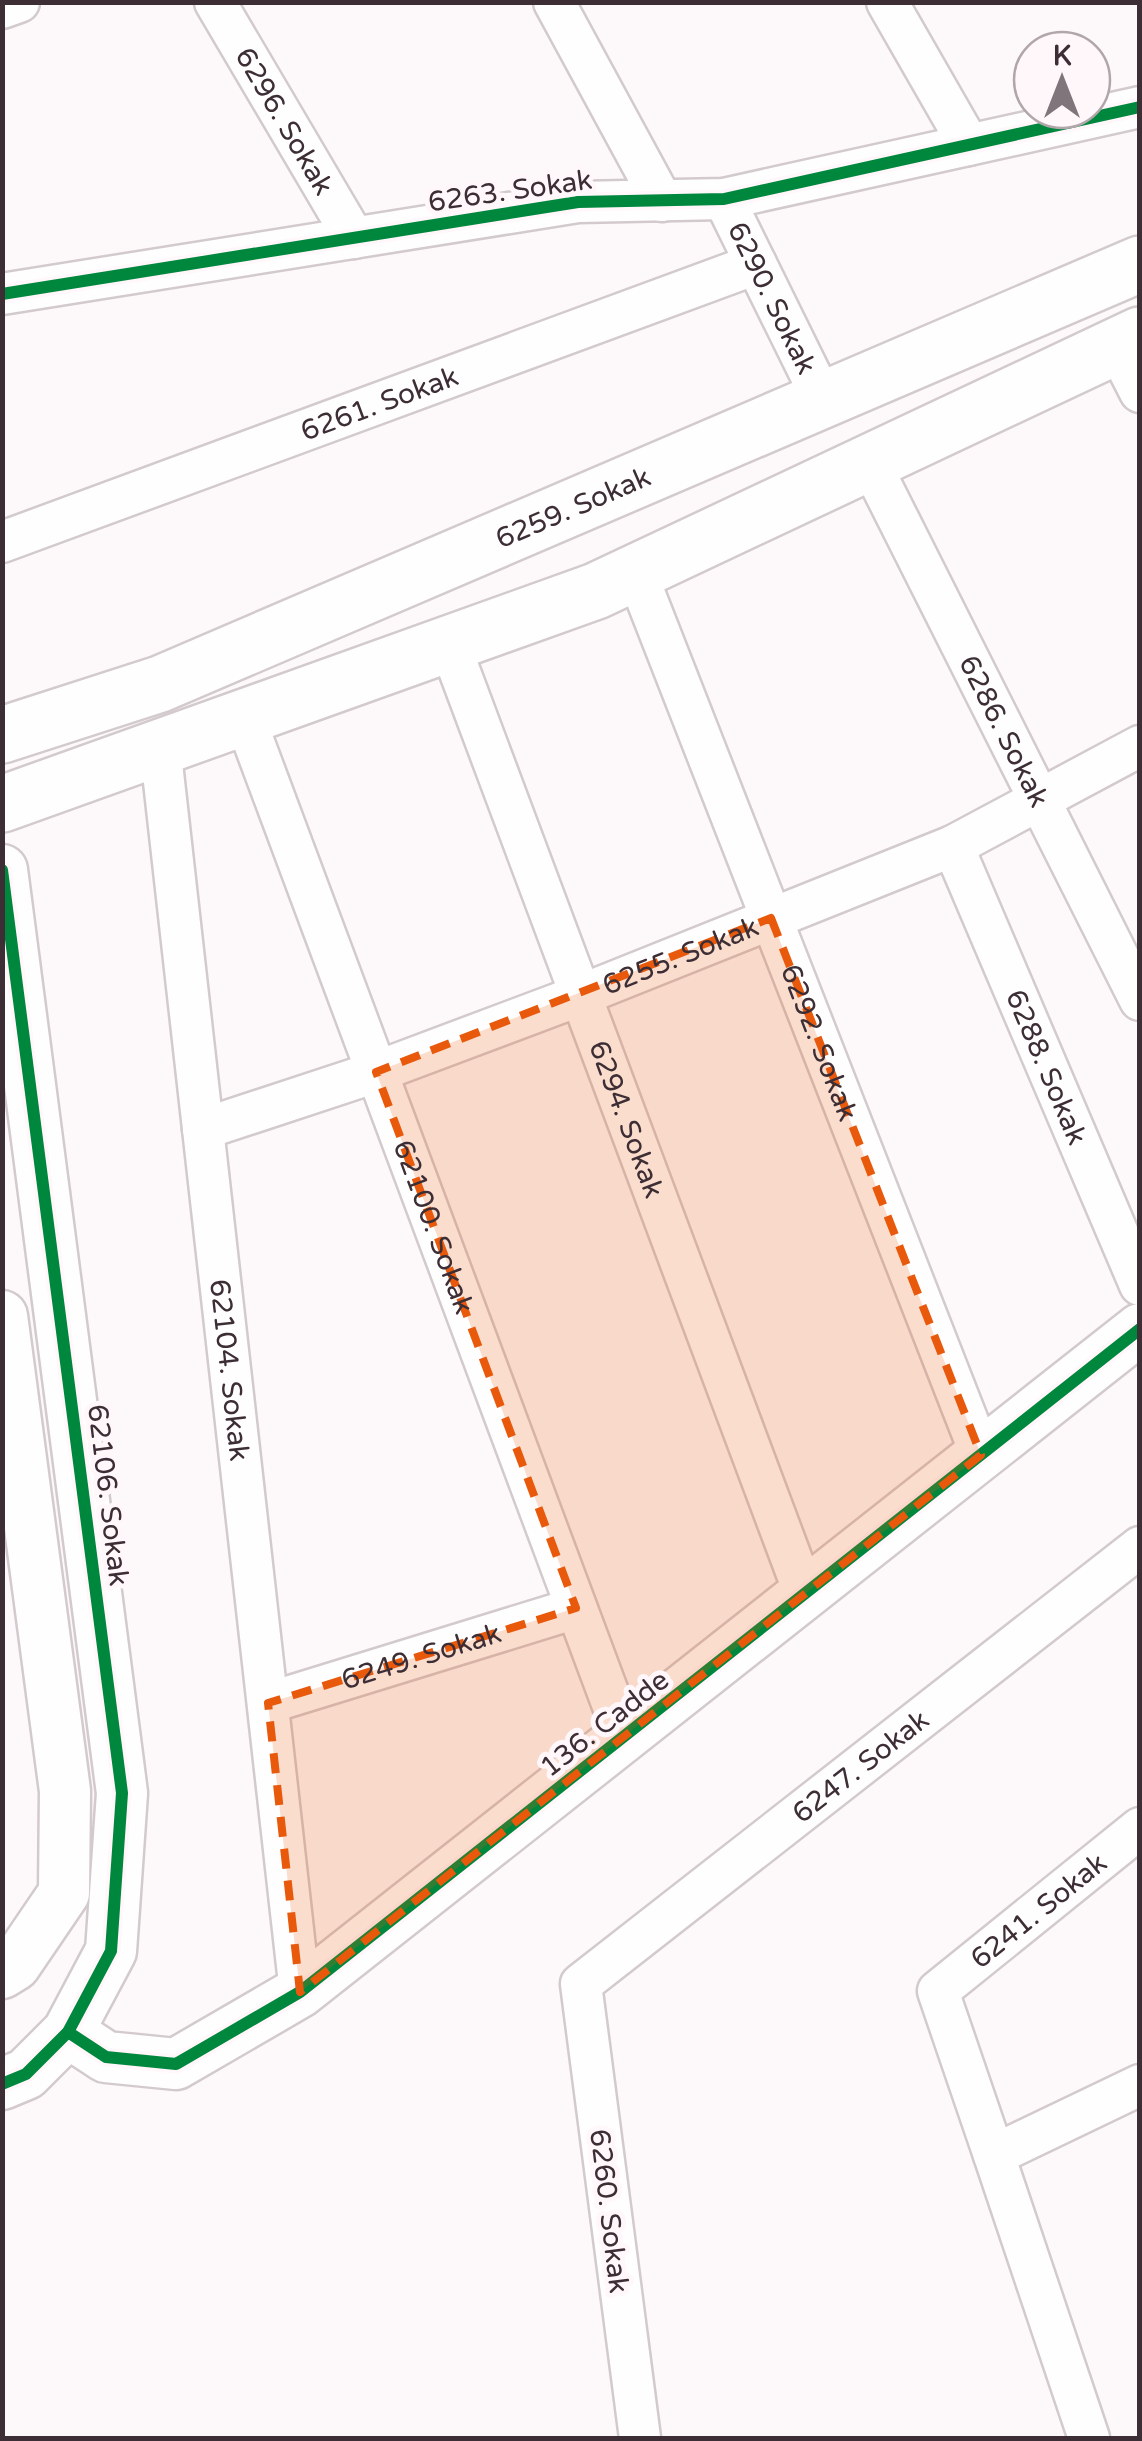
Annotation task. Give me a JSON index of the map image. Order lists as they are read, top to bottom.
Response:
{
  "streets": {
    "main road": ["6259. Sokak"],
    "street": [
      "6296. Sokak",
      "6263. Sokak",
      "6290. Sokak",
      "6261. Sokak",
      "6286. Sokak",
      "6255. Sokak",
      "6292. Sokak",
      "6288. Sokak",
      "6294. Sokak",
      "62100. Sokak",
      "62104. Sokak",
      "62106. Sokak",
      "6249. Sokak",
      "136. Cadde",
      "6247. Sokak",
      "6241. Sokak",
      "6260. Sokak"
    ]
  },
  "crossings": [
    ["6296. Sokak", "6263. Sokak"],
    ["6263. Sokak", "6290. Sokak"],
    ["6290. Sokak", "6261. Sokak"],
    ["6290. Sokak", "6259. Sokak"],
    ["6286. Sokak", "6255. Sokak"],
    ["6255. Sokak", "6292. Sokak"],
    ["6255. Sokak", "6288. Sokak"],
    ["6255. Sokak", "6294. Sokak"],
    ["6255. Sokak", "62100. Sokak"],
    ["6255. Sokak", "62104. Sokak"],
    ["6292. Sokak", "136. Cadde"],
    ["6294. Sokak", "136. Cadde"],
    ["62100. Sokak", "6249. Sokak"],
    ["62100. Sokak", "136. Cadde"],
    ["62104. Sokak", "6249. Sokak"],
    ["62104. Sokak", "136. Cadde"],
    ["62106. Sokak", "136. Cadde"],
    ["6247. Sokak", "6260. Sokak"]
  ],
  "north": "top"
}
